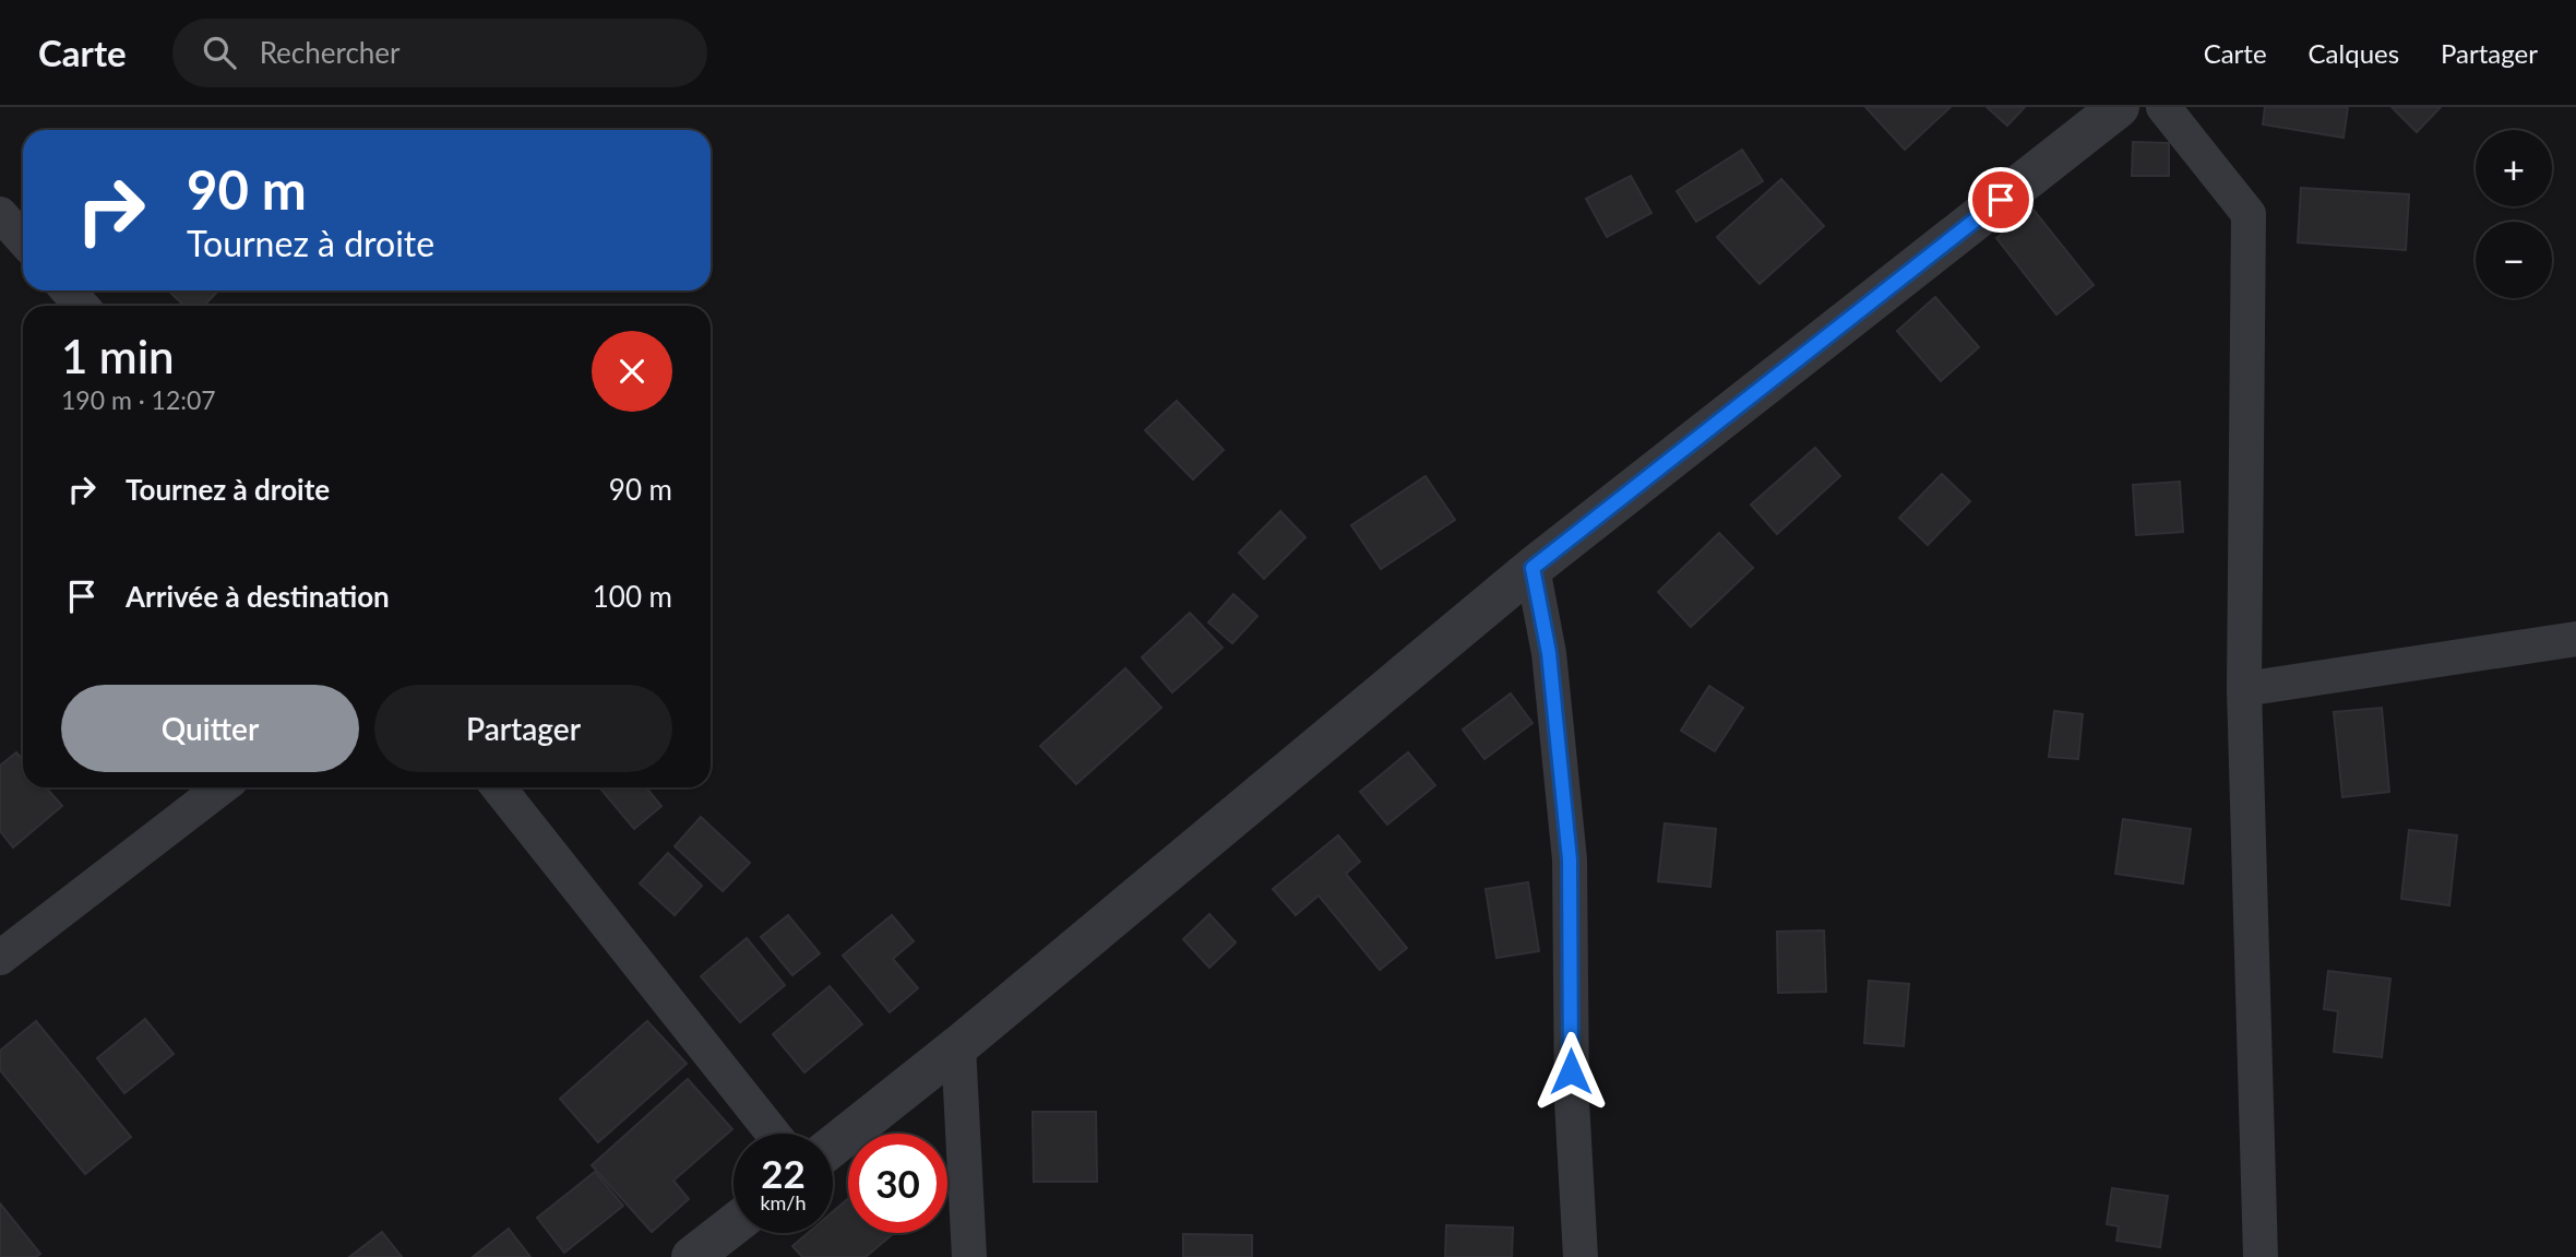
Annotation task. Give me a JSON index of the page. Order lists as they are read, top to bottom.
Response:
{
  "page": {
    "header": "Carte",
    "search": "Rechercher",
    "nav": ["Carte", "Calques", "Partager"],
    "map_buttons": ["+", "−"],
    "turn": ["90 m", "Tournez à droite"],
    "heading": ["1 min", "190 m · 12:07"],
    "list": [
      {
        "name": "Tournez à droite",
        "value": "90 m"
      },
      {
        "name": "Arrivée à destination",
        "value": "100 m"
      }
    ],
    "buttons": ["Quitter", "Partager"],
    "speed": "22 km/h",
    "limit": "30"
  }
}
